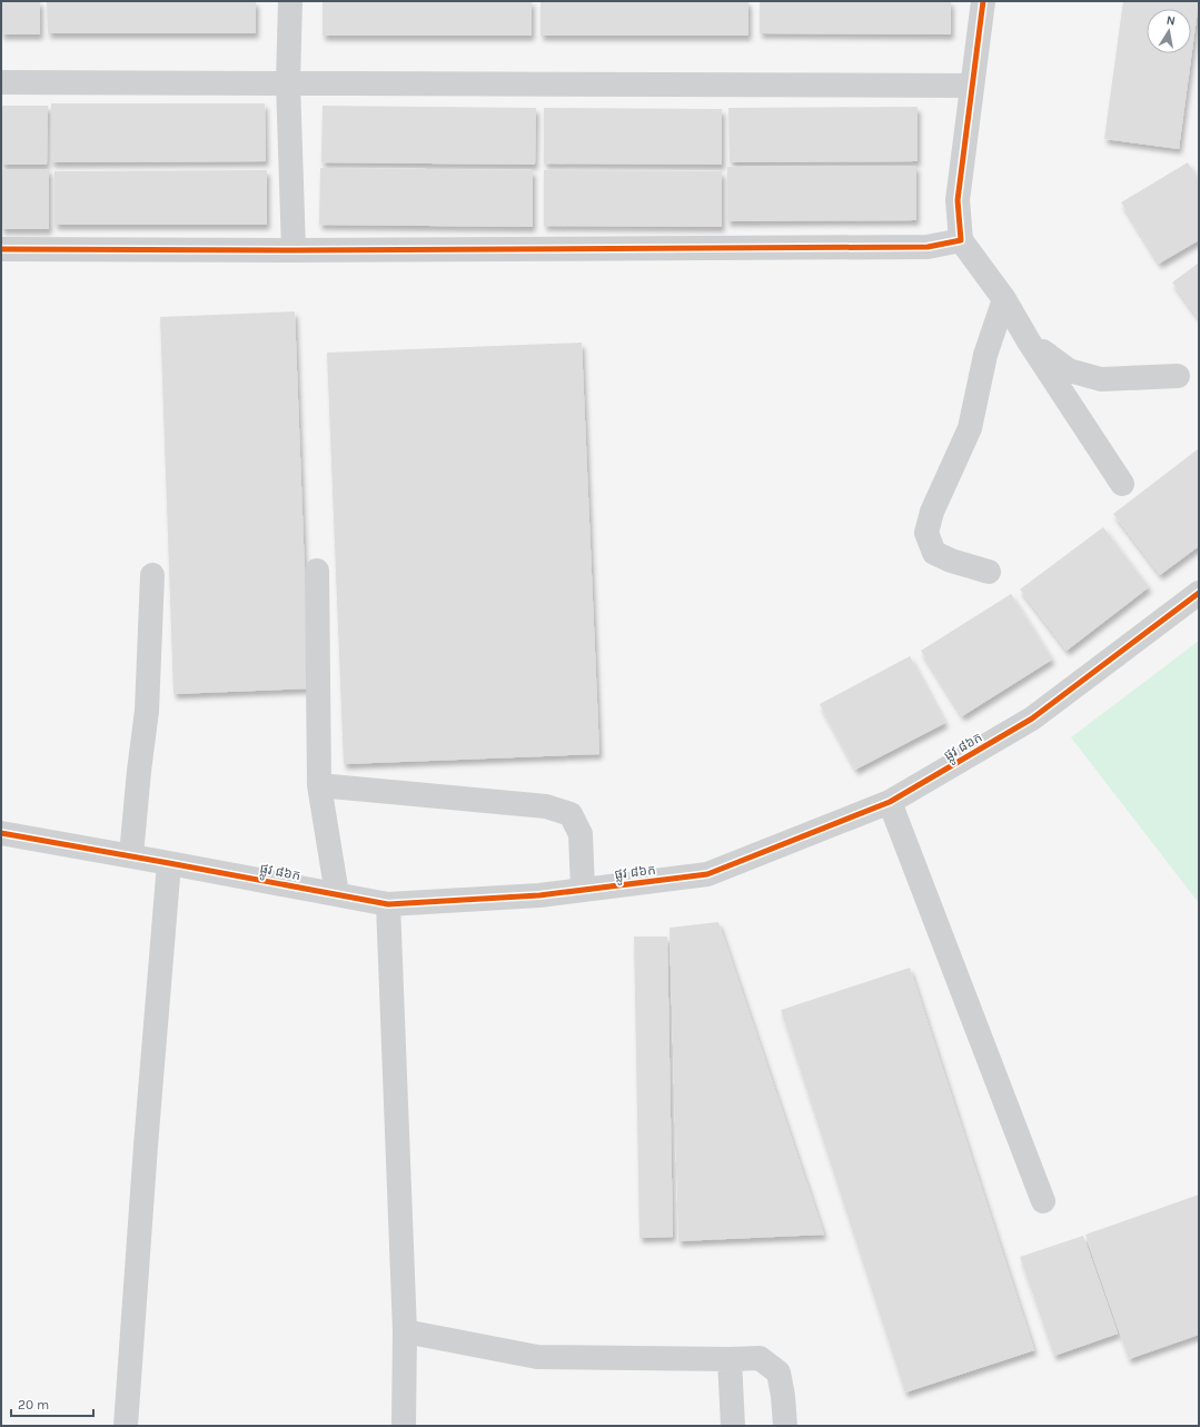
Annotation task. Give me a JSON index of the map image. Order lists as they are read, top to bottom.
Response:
{
  "streets": {
    "street": ["ផ្លូវ ៨៦ក"]
  },
  "scale_bar": "20 m",
  "north": "top"
}
